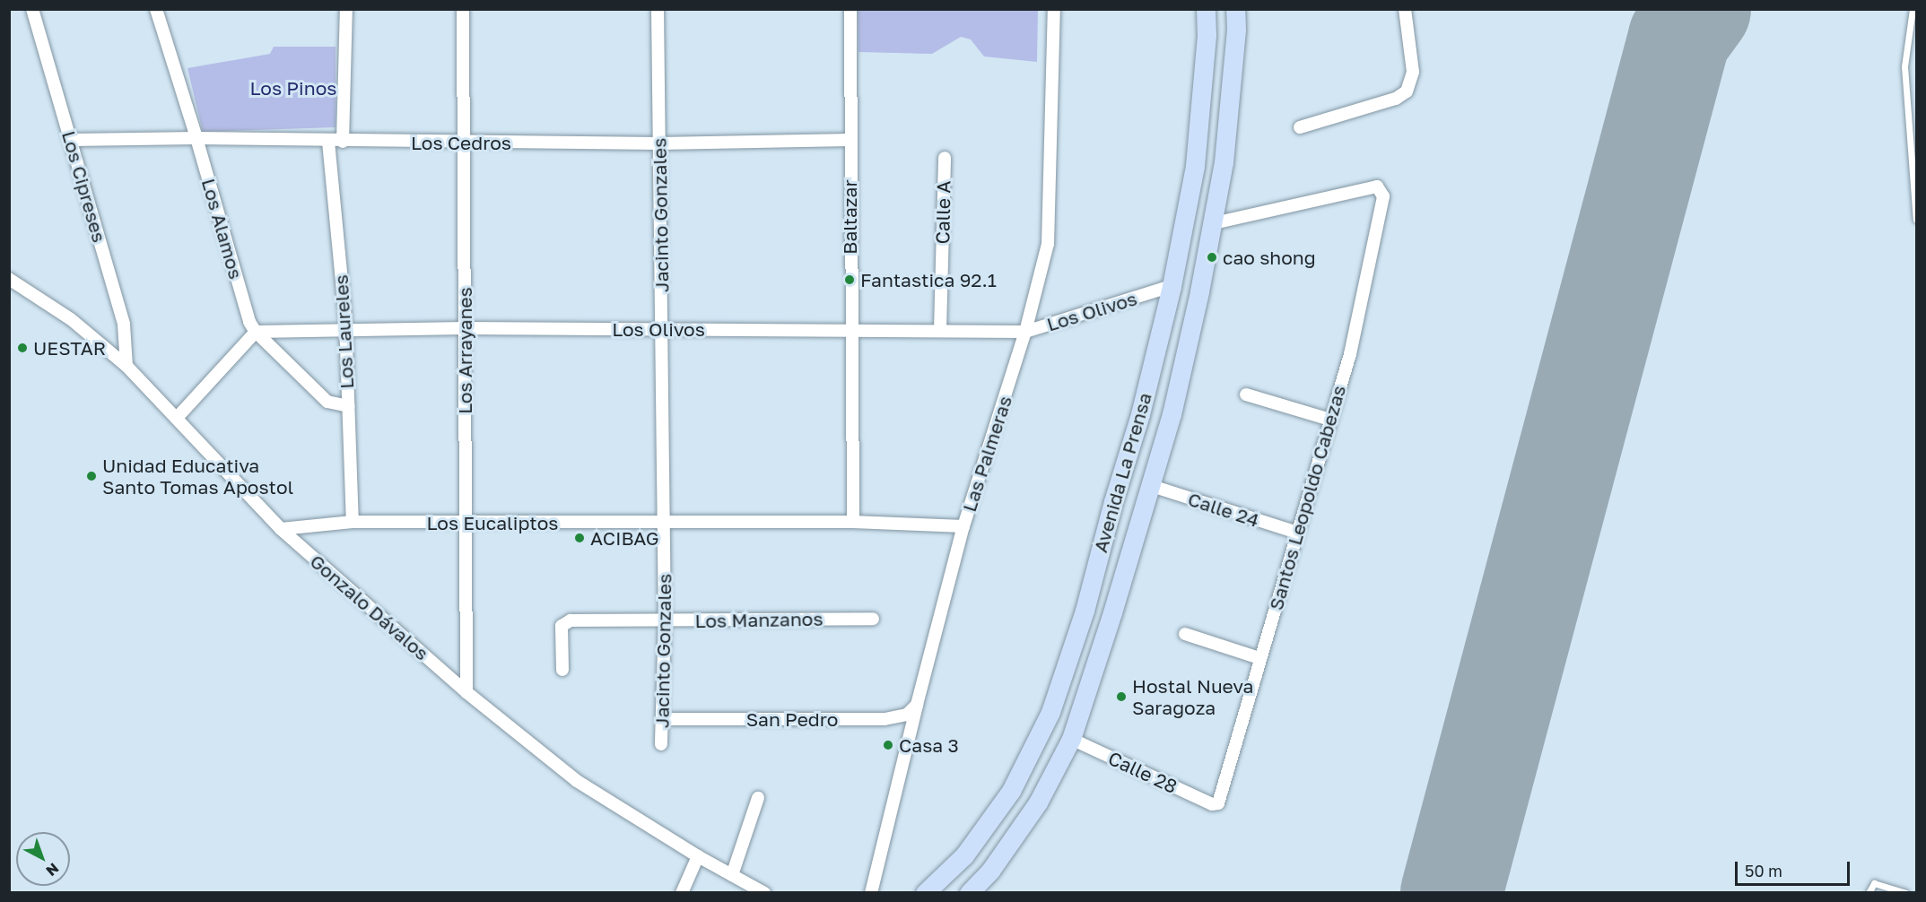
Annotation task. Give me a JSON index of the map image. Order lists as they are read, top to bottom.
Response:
{
  "streets": {
    "main road": ["Avenida La Prensa"],
    "street": [
      "Los Cedros",
      "Los Cipreses",
      "Calle A",
      "Jacinto Gonzales",
      "Baltazar",
      "Los Alamos",
      "Los Olivos",
      "Los Laureles",
      "Los Arrayanes",
      "Las Palmeras",
      "Santos Leopoldo Cabezas",
      "Calle 24",
      "Los Eucaliptos",
      "Gonzalo Dávalos",
      "Los Manzanos",
      "San Pedro",
      "Calle 28"
    ]
  },
  "crossings": [
    ["Los Cedros", "Los Cipreses"],
    ["Los Cedros", "Jacinto Gonzales"],
    ["Los Cedros", "Baltazar"],
    ["Los Cedros", "Los Alamos"],
    ["Los Cedros", "Los Laureles"],
    ["Los Cedros", "Los Arrayanes"],
    ["Los Cipreses", "Gonzalo Dávalos"],
    ["Calle A", "Los Olivos"],
    ["Jacinto Gonzales", "Los Olivos"],
    ["Jacinto Gonzales", "Los Eucaliptos"],
    ["Jacinto Gonzales", "Los Manzanos"],
    ["Jacinto Gonzales", "San Pedro"],
    ["Baltazar", "Los Olivos"],
    ["Baltazar", "Los Eucaliptos"],
    ["Los Alamos", "Los Olivos"],
    ["Los Alamos", "Los Laureles"],
    ["Los Olivos", "Los Laureles"],
    ["Los Olivos", "Los Arrayanes"],
    ["Los Olivos", "Las Palmeras"],
    ["Los Olivos", "Avenida La Prensa"],
    ["Los Laureles", "Los Eucaliptos"],
    ["Los Arrayanes", "Los Eucaliptos"],
    ["Los Arrayanes", "Gonzalo Dávalos"],
    ["Las Palmeras", "Los Eucaliptos"],
    ["Las Palmeras", "San Pedro"],
    ["Avenida La Prensa", "Santos Leopoldo Cabezas"],
    ["Avenida La Prensa", "Calle 24"],
    ["Avenida La Prensa", "Calle 28"],
    ["Santos Leopoldo Cabezas", "Calle 24"],
    ["Santos Leopoldo Cabezas", "Calle 28"],
    ["Los Eucaliptos", "Gonzalo Dávalos"]
  ],
  "parks": ["Los Pinos"],
  "places": [
    "cao shong",
    "Fantastica 92.1",
    "UESTAR",
    "Unidad Educativa Santo Tomas Apostol",
    "ACIBAG",
    "Hostal Nueva Saragoza",
    "Casa 3"
  ],
  "scale_bar": "50 m",
  "north": "bottom right"
}
